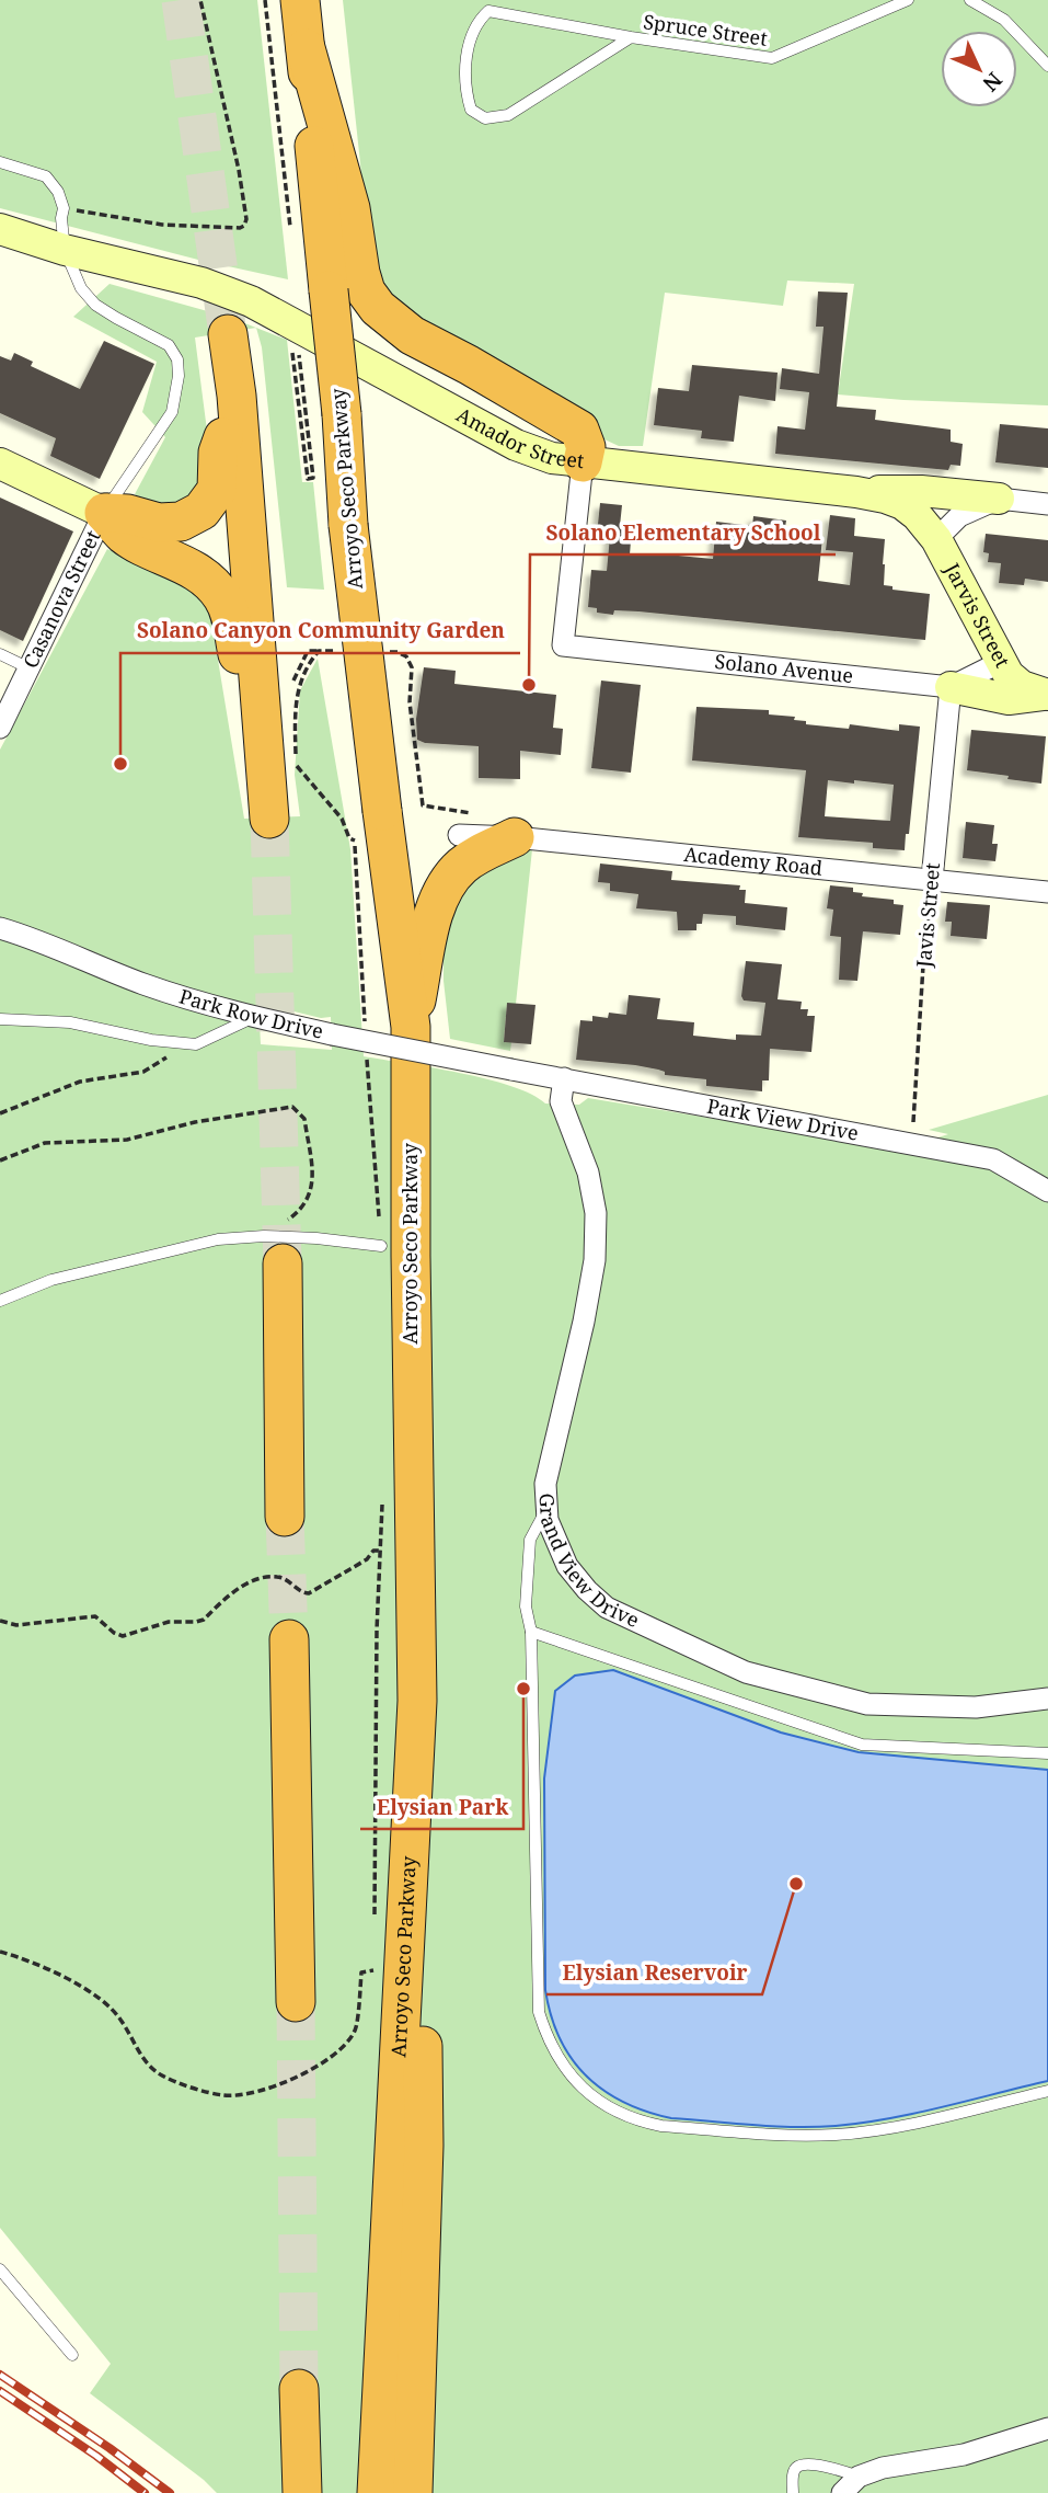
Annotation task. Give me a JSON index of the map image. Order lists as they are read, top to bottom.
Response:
{
  "streets": {
    "highway": ["Arroyo Seco Parkway"],
    "main road": ["Amador Street", "Jarvis Street"],
    "street": [
      "Casanova Street",
      "Solano Avenue",
      "Academy Road",
      "Javis Street",
      "Park Row Drive",
      "Park View Drive",
      "Grand View Drive"
    ],
    "lane": ["Spruce Street"]
  },
  "crossings": [
    ["Amador Street", "Jarvis Street"],
    ["Amador Street", "Solano Avenue"],
    ["Solano Avenue", "Javis Street"],
    ["Academy Road", "Javis Street"],
    ["Javis Street", "Park View Drive"],
    ["Park Row Drive", "Park View Drive"],
    ["Park View Drive", "Grand View Drive"]
  ],
  "places": [
    "Solano Elementary School",
    "Solano Canyon Community Garden",
    "Elysian Park",
    "Elysian Reservoir"
  ],
  "north": "bottom right"
}
